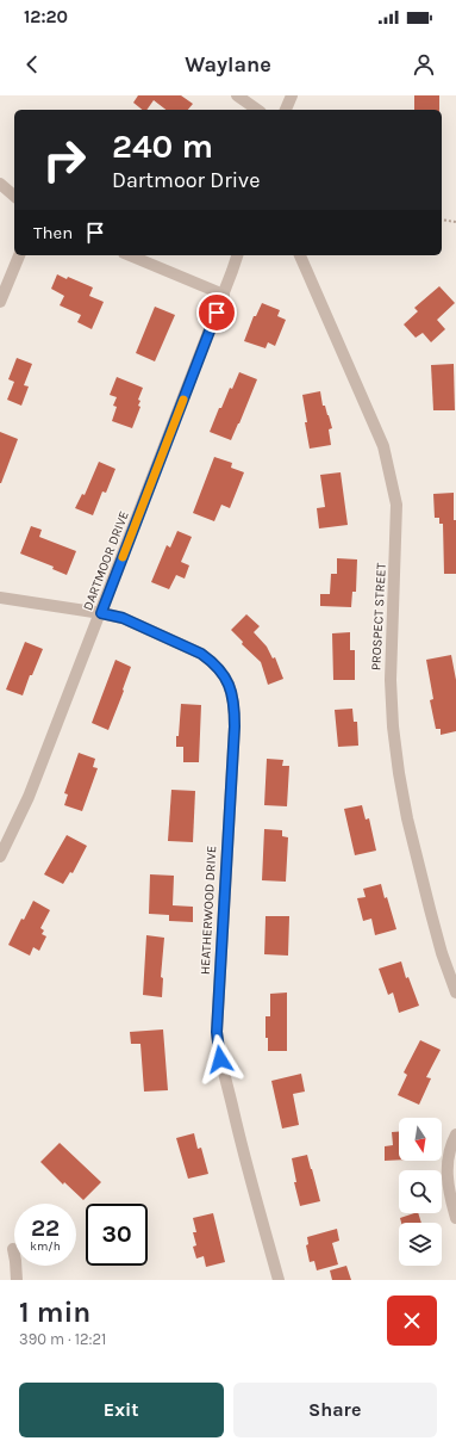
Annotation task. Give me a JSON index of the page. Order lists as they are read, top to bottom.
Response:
{
  "streets": {
    "street": ["DARTMOOR DRIVE", "PROSPECT STREET", "HEATHERWOOD DRIVE"]
  },
  "crossings": [
    ["DARTMOOR DRIVE", "HEATHERWOOD DRIVE"]
  ],
  "north": "bottom",
  "page": {
    "status": "12:20",
    "header": "Waylane",
    "turn": ["240 m", "Dartmoor Drive"],
    "then": "Then",
    "speed": "22 km/h",
    "limit": "30",
    "heading": ["1 min", "390 m · 12:21"],
    "buttons": ["Exit", "Share"]
  }
}
